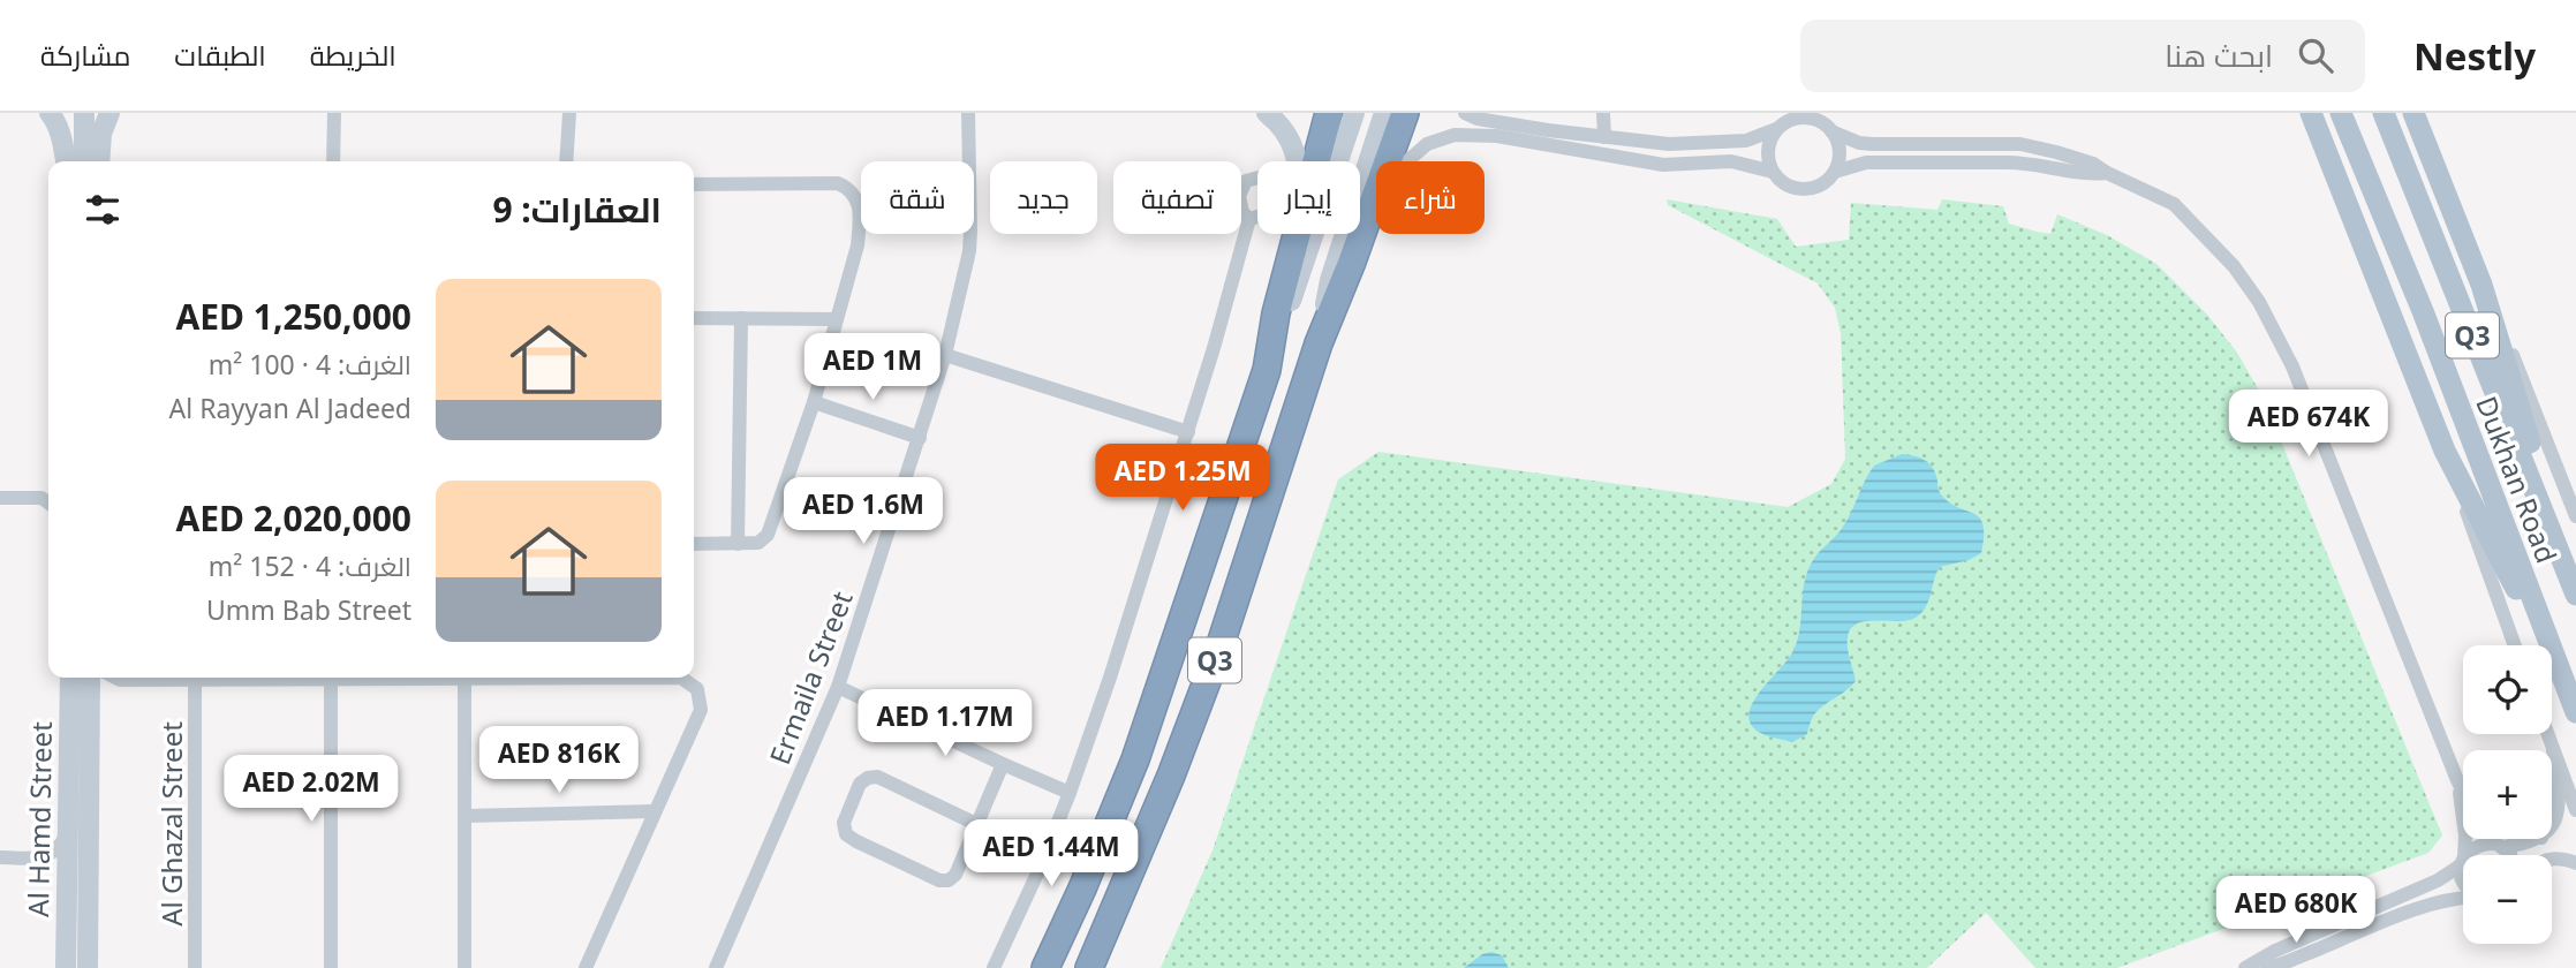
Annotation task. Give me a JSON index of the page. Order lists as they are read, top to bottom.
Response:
{
  "streets": {
    "highway": ["Q3"],
    "main road": ["Dukhan Road"],
    "street": ["Ermaila Street", "Al Hamd Street", "Al Ghazal Street"]
  },
  "page": {
    "header": "Nestly",
    "search": "ابحث هنا",
    "nav": ["الخريطة", "الطبقات", "مشاركة"],
    "chip": [
      "شراء",
      "إيجار",
      "تصفية",
      "جديد",
      "شقة"
    ],
    "heading": "العقارات: 9",
    "list": [
      {
        "name": "AED 1,250,000",
        "note": "الغرف: 4 · 100 m² · Al Rayyan Al Jadeed"
      },
      {
        "name": "AED 2,020,000",
        "note": "الغرف: 4 · 152 m² · Umm Bab Street"
      }
    ],
    "price": [
      "AED 1M",
      "AED 674K",
      "AED 1.25M",
      "AED 1.6M",
      "AED 1.17M",
      "AED 816K",
      "AED 2.02M",
      "AED 1.44M",
      "AED 680K"
    ],
    "map_buttons": ["+", "−"]
  }
}
